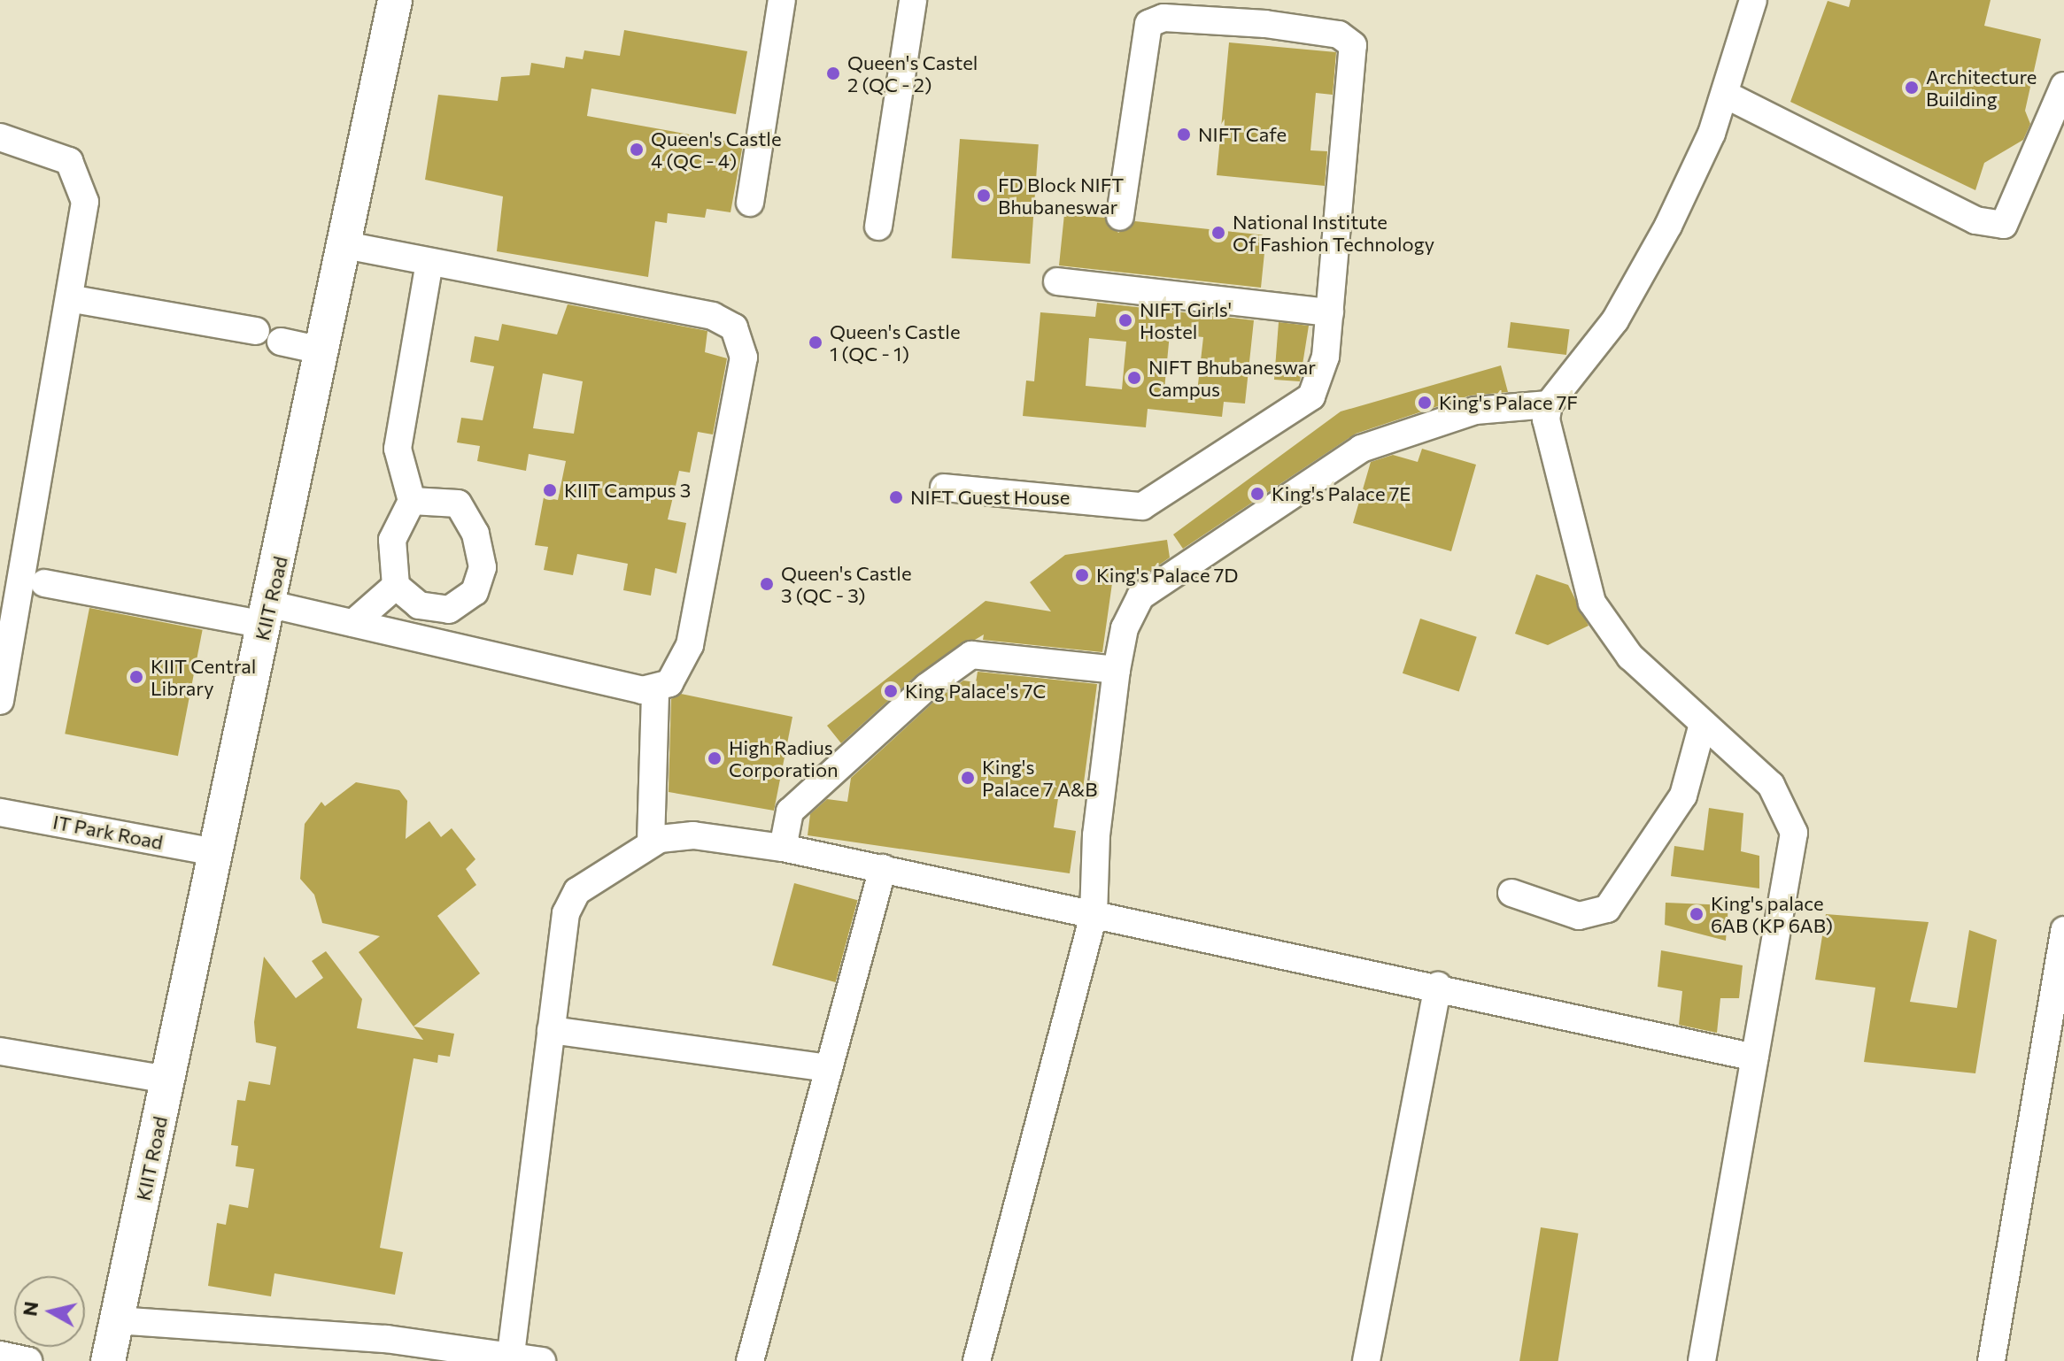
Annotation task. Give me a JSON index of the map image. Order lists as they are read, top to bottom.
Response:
{
  "streets": {
    "main road": ["KIIT Road"],
    "street": ["IT Park Road"]
  },
  "crossings": [
    ["KIIT Road", "IT Park Road"]
  ],
  "places": [
    "Queen's Castel 2 (QC - 2)",
    "Architecture Building",
    "NIFT Cafe",
    "Queen's Castle 4 (QC - 4)",
    "FD Block NIFT Bhubaneswar",
    "National Institute Of Fashion Technology",
    "NIFT Girls' Hostel",
    "Queen's Castle 1 (QC - 1)",
    "NIFT Bhubaneswar Campus",
    "King's Palace 7F",
    "KIIT Campus 3",
    "King's Palace 7E",
    "NIFT Guest House",
    "King's Palace 7D",
    "Queen's Castle 3 (QC - 3)",
    "KIIT Central Library",
    "King Palace's 7C",
    "High Radius Corporation",
    "King's Palace 7 A&B",
    "King's palace 6AB (KP 6AB)"
  ],
  "north": "left"
}
